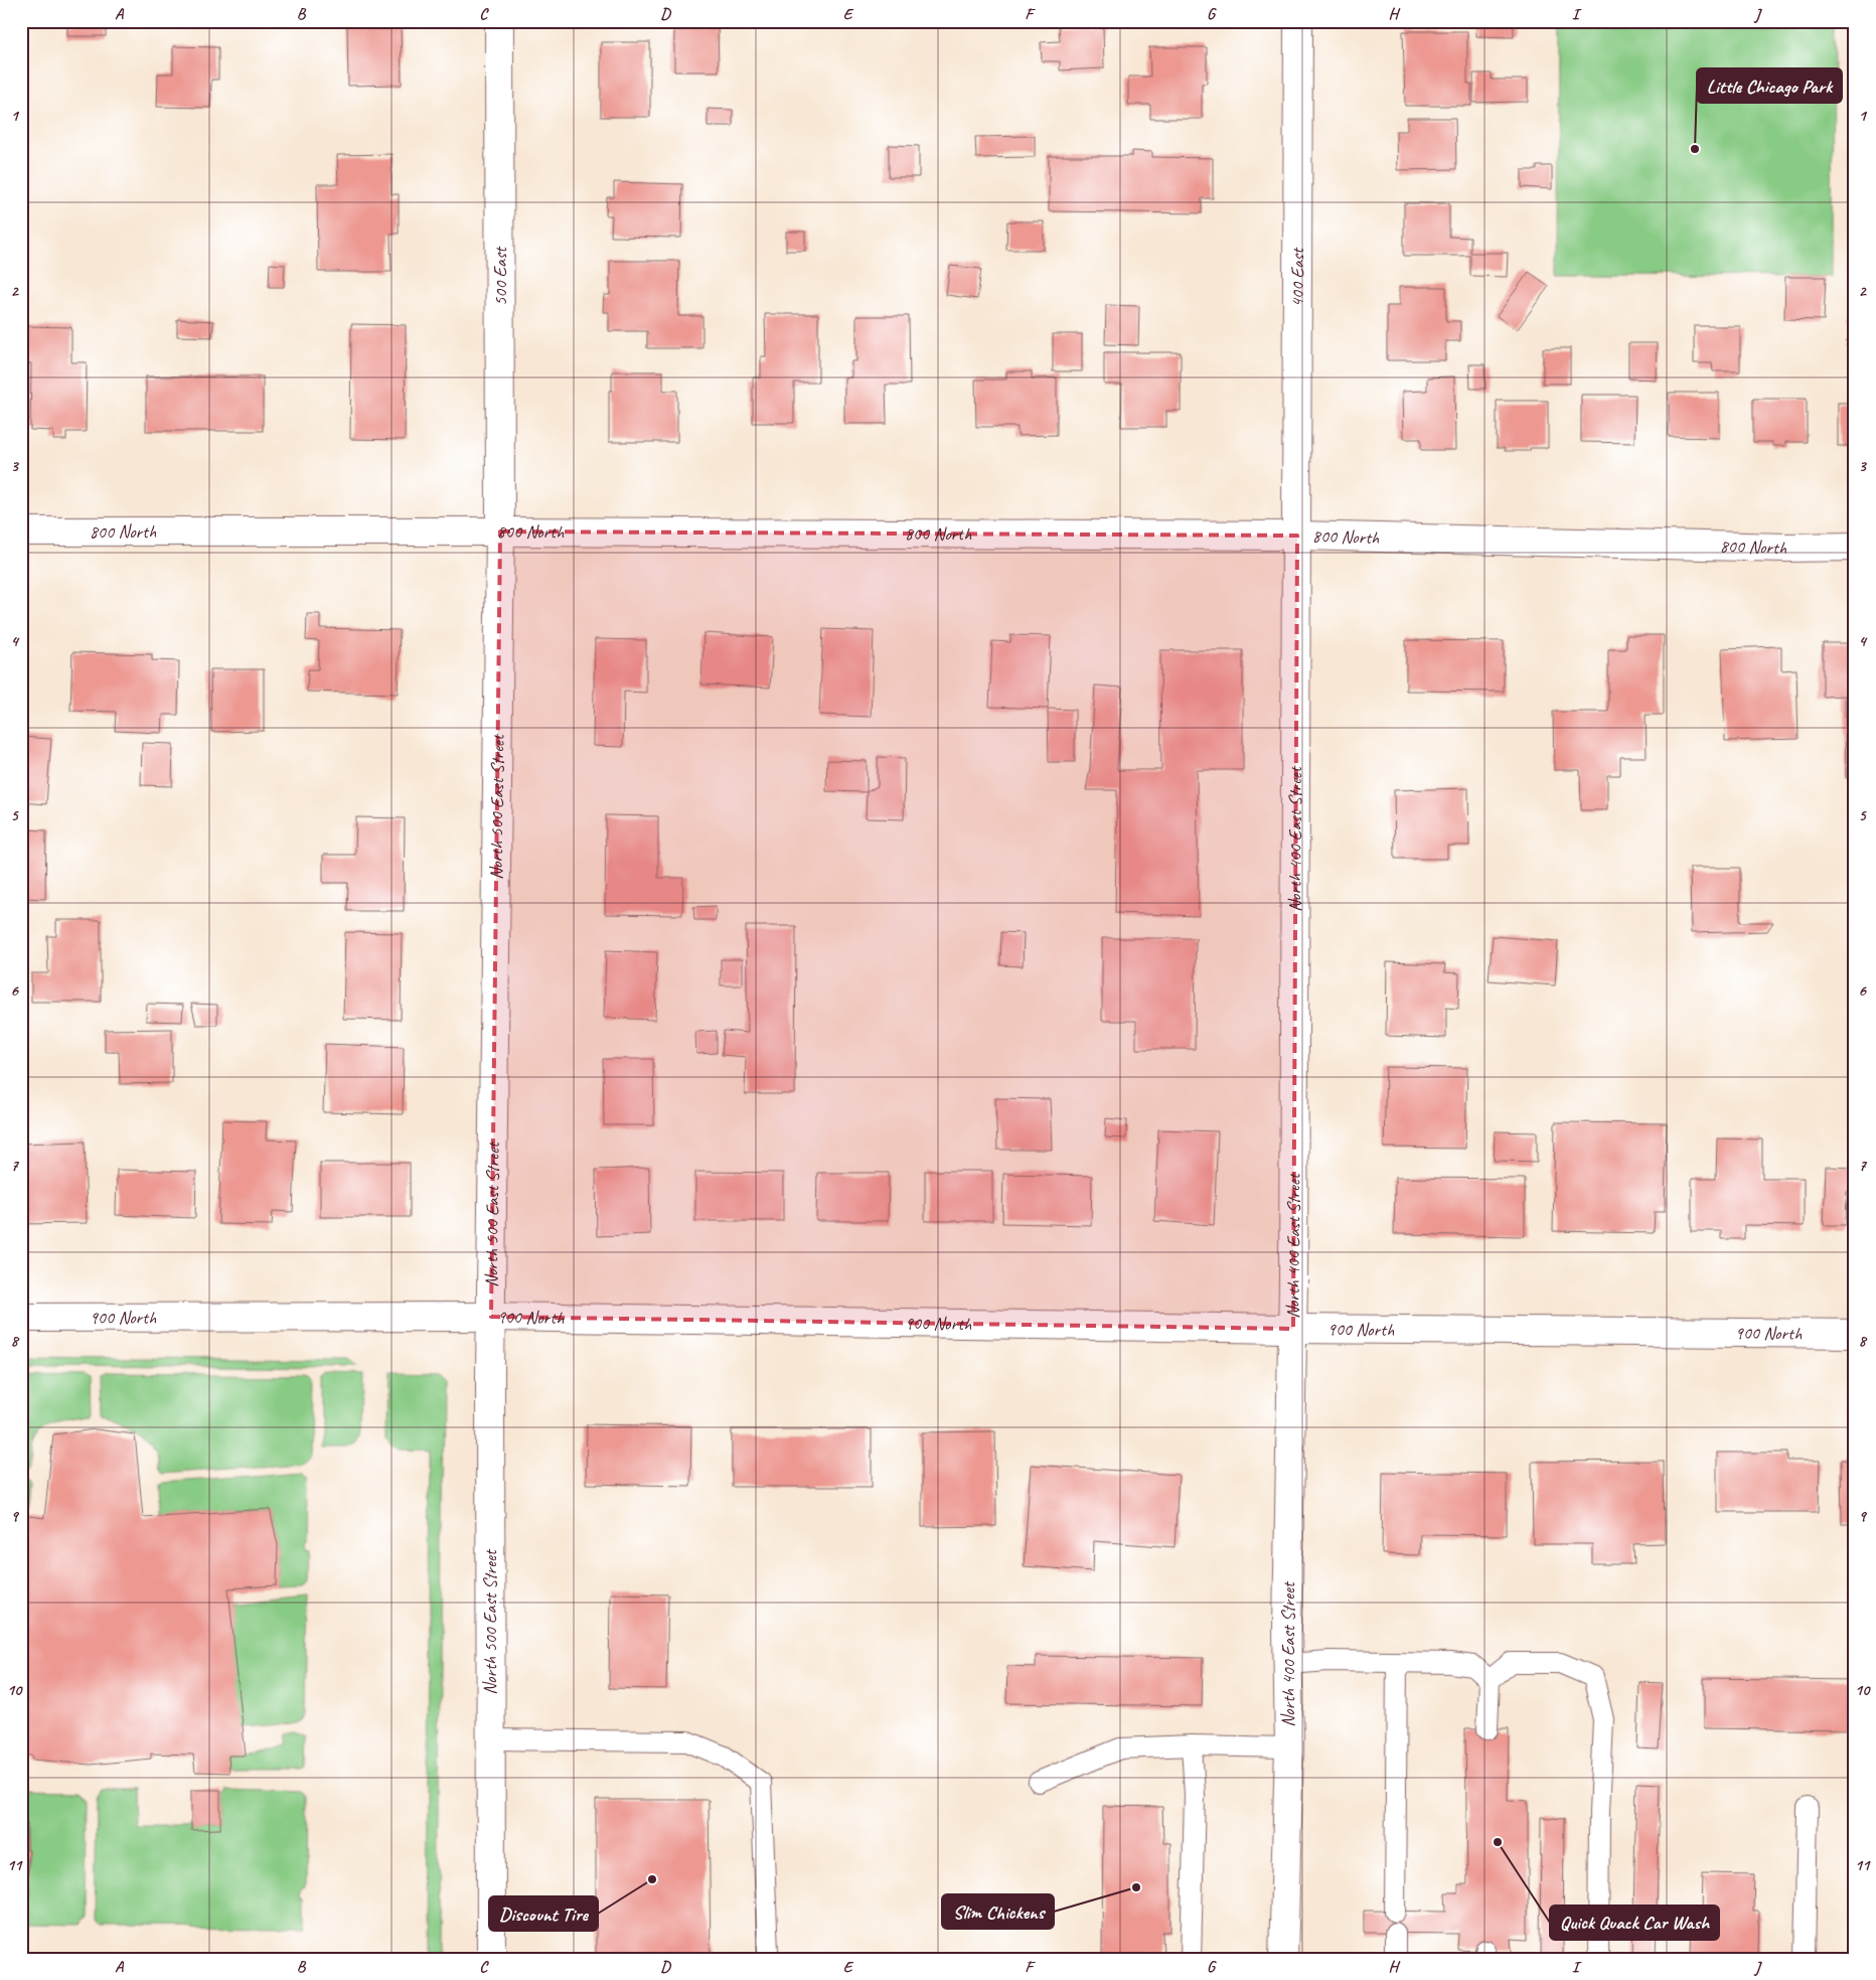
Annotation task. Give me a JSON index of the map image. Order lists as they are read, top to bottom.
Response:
{
  "streets": {
    "street": [
      "500 East",
      "400 East",
      "800 North",
      "North 500 East Street",
      "North 400 East Street",
      "900 North"
    ]
  },
  "crossings": [
    ["500 East", "800 North"],
    ["500 East", "North 500 East Street"],
    ["400 East", "800 North"],
    ["400 East", "North 400 East Street"],
    ["800 North", "North 500 East Street"],
    ["800 North", "North 400 East Street"],
    ["North 500 East Street", "900 North"],
    ["North 400 East Street", "900 North"]
  ],
  "places": [
    "Little Chicago Park",
    "Quick Quack Car Wash",
    "Discount Tire",
    "Slim Chickens"
  ],
  "grid": {
    "columns": [
      "A",
      "B",
      "C",
      "D",
      "E",
      "F",
      "G",
      "H",
      "I",
      "J"
    ],
    "rows": [
      "1",
      "2",
      "3",
      "4",
      "5",
      "6",
      "7",
      "8",
      "9",
      "10",
      "11"
    ]
  }
}
